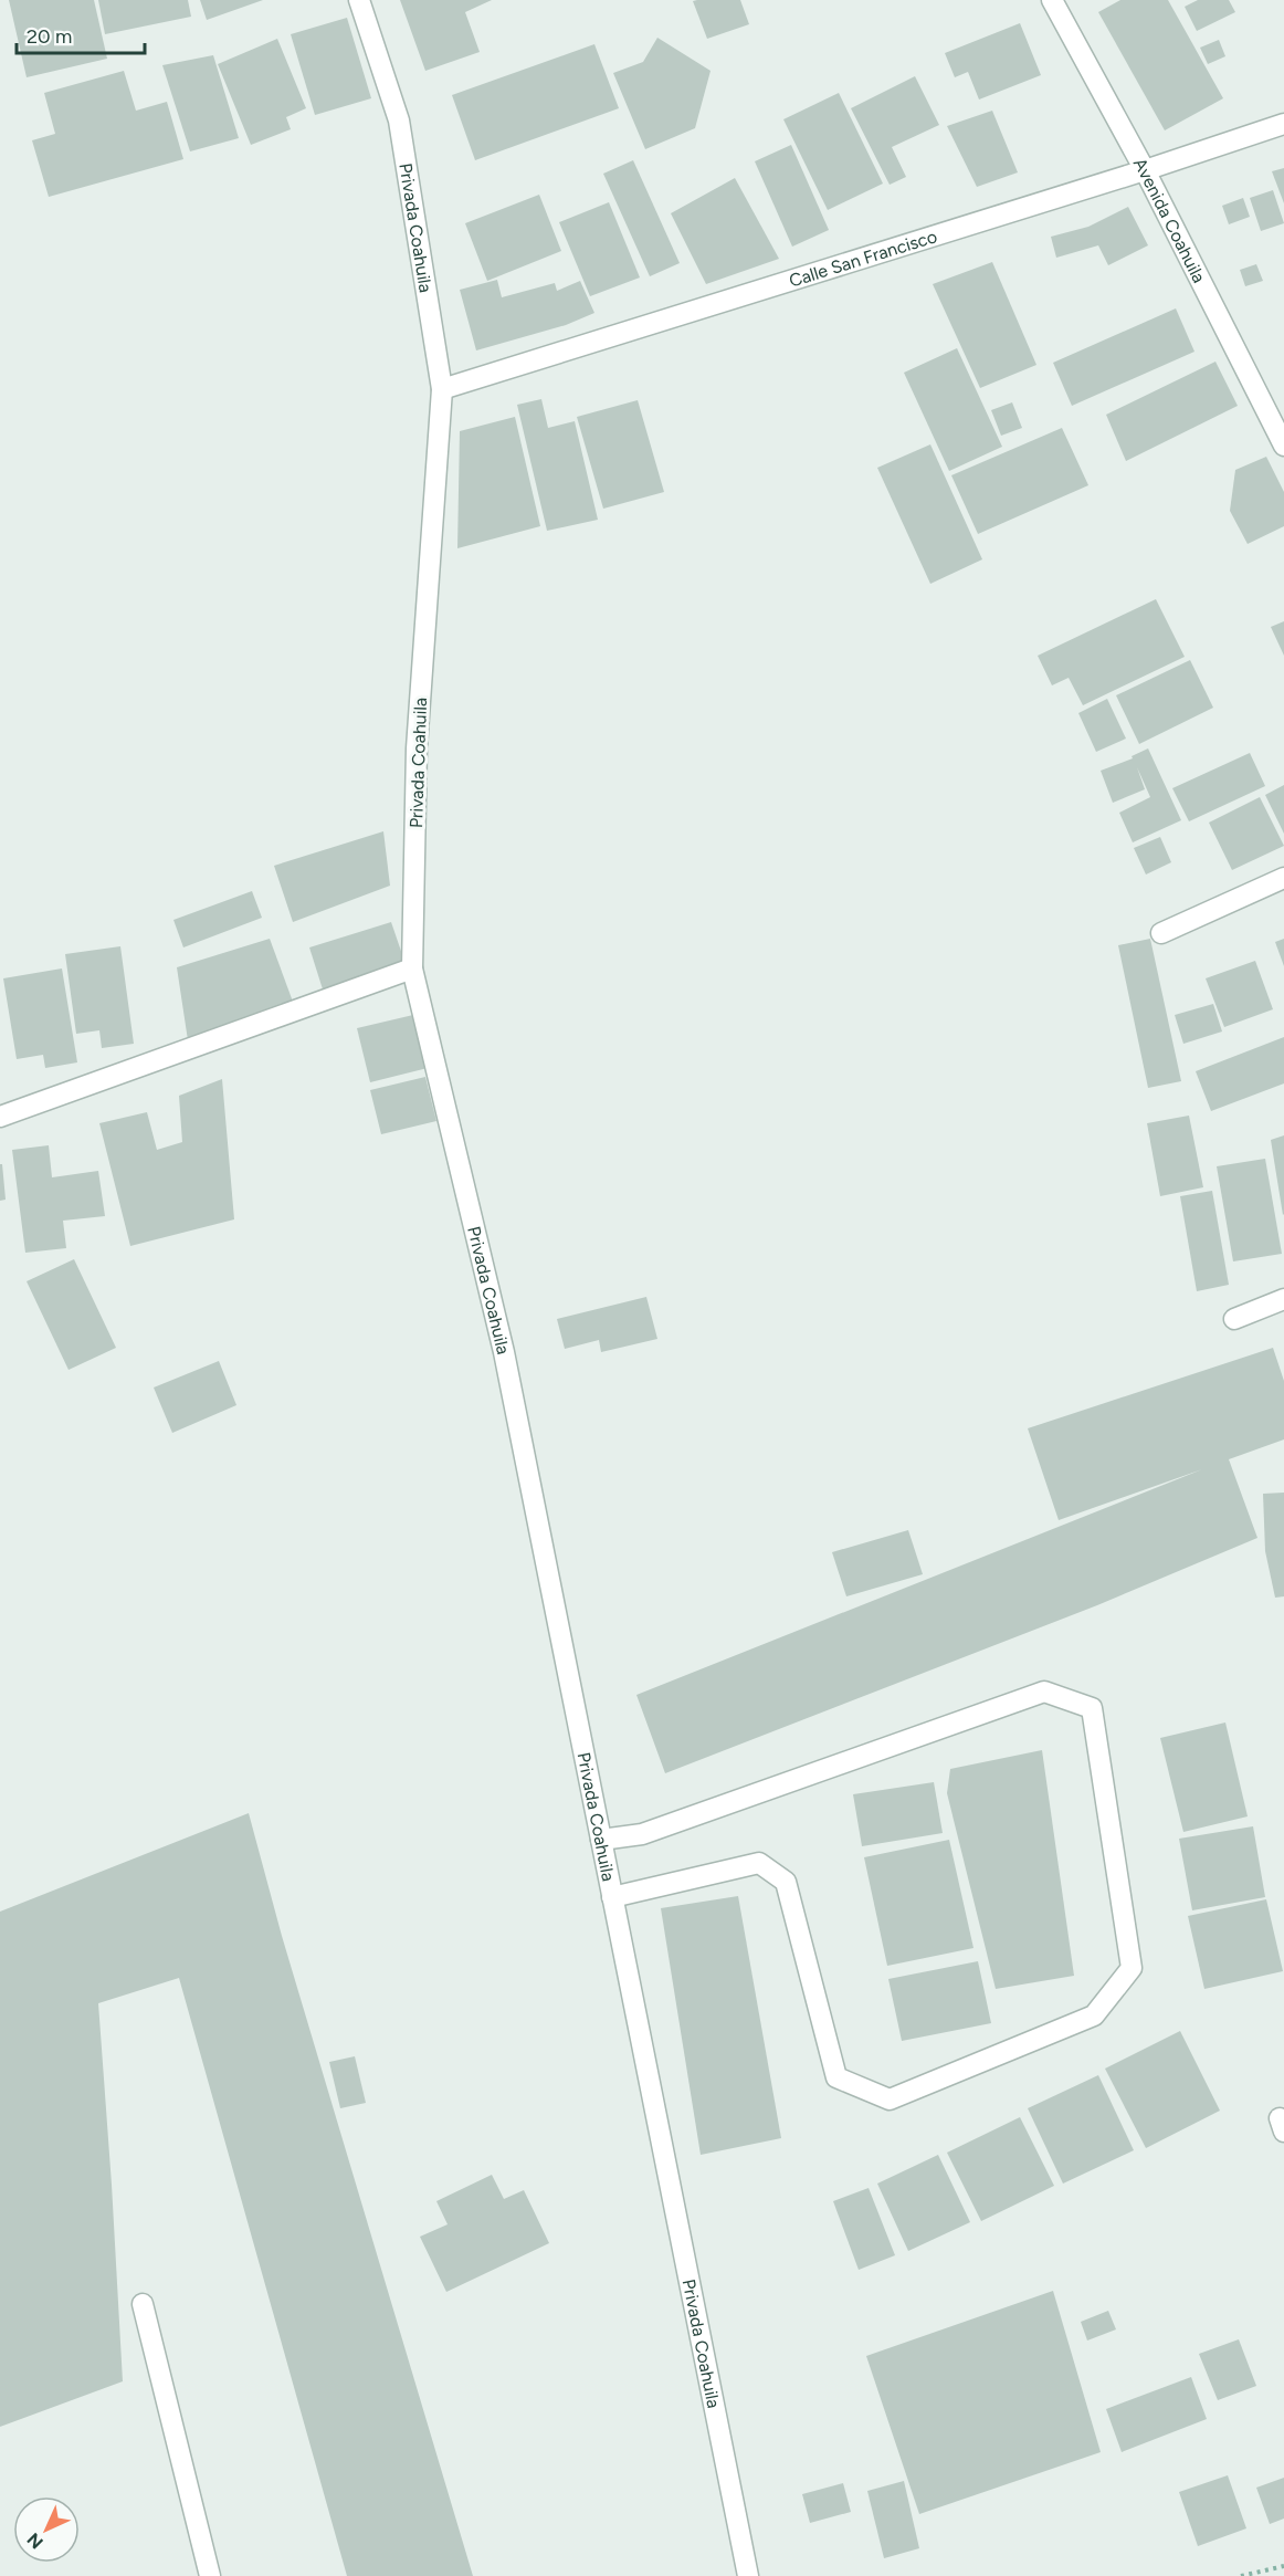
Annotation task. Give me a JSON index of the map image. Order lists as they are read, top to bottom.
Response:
{
  "streets": {
    "street": ["Avenida Coahuila", "Privada Coahuila", "Calle San Francisco"]
  },
  "crossings": [
    ["Avenida Coahuila", "Calle San Francisco"],
    ["Privada Coahuila", "Calle San Francisco"]
  ],
  "scale_bar": "20 m",
  "north": "bottom left"
}
